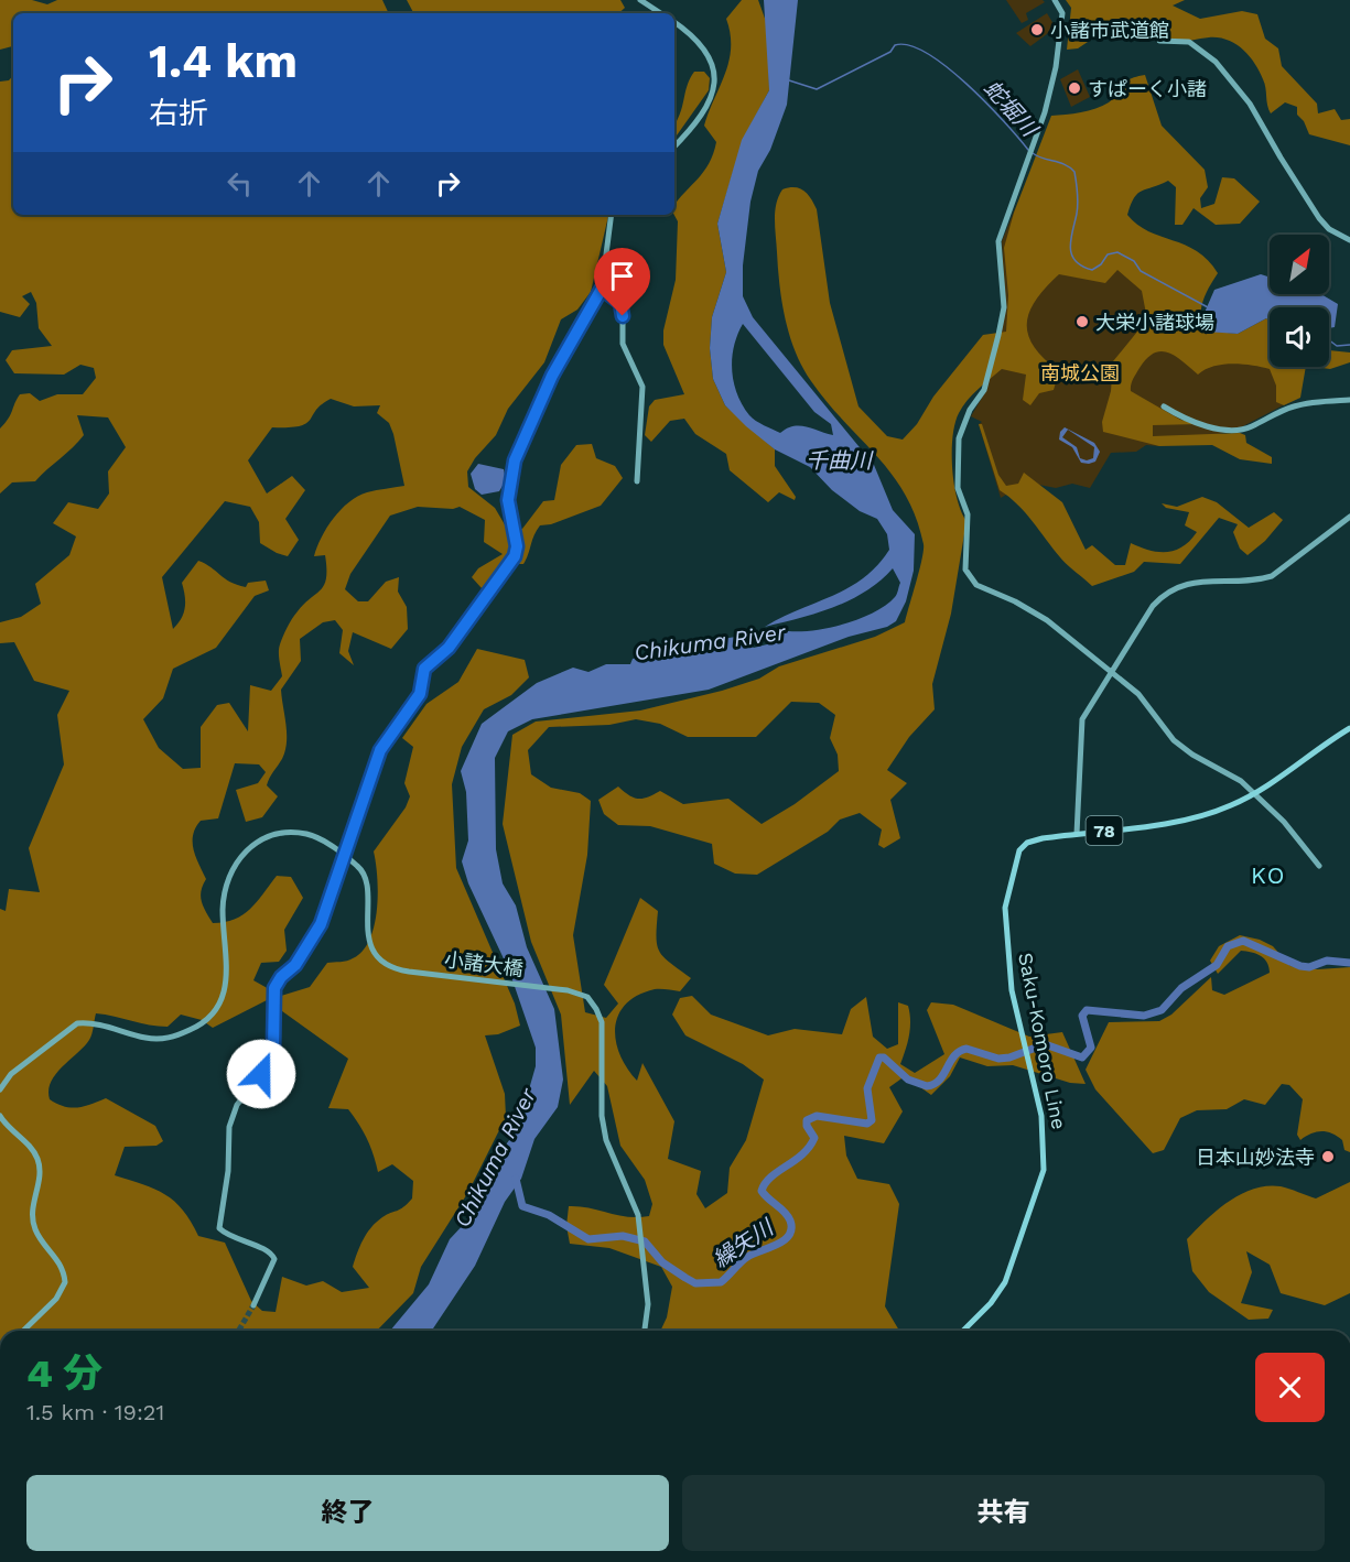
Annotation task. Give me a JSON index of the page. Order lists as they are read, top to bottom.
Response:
{
  "streets": {
    "main road": ["78", "Saku-Komoro Line"],
    "street": ["小諸大橋"]
  },
  "districts": ["KO"],
  "water": [
    "蛇堀川",
    "千曲川",
    "Chikuma River",
    "繰矢川"
  ],
  "parks": ["南城公園"],
  "places": [
    "小諸市武道館",
    "すぱーく小諸",
    "大栄小諸球場",
    "日本山妙法寺"
  ],
  "north": "top right",
  "page": {
    "turn": ["1.4 km", "右折"],
    "heading": ["4 分", "1.5 km · 19:21"],
    "buttons": ["終了", "共有"]
  }
}
